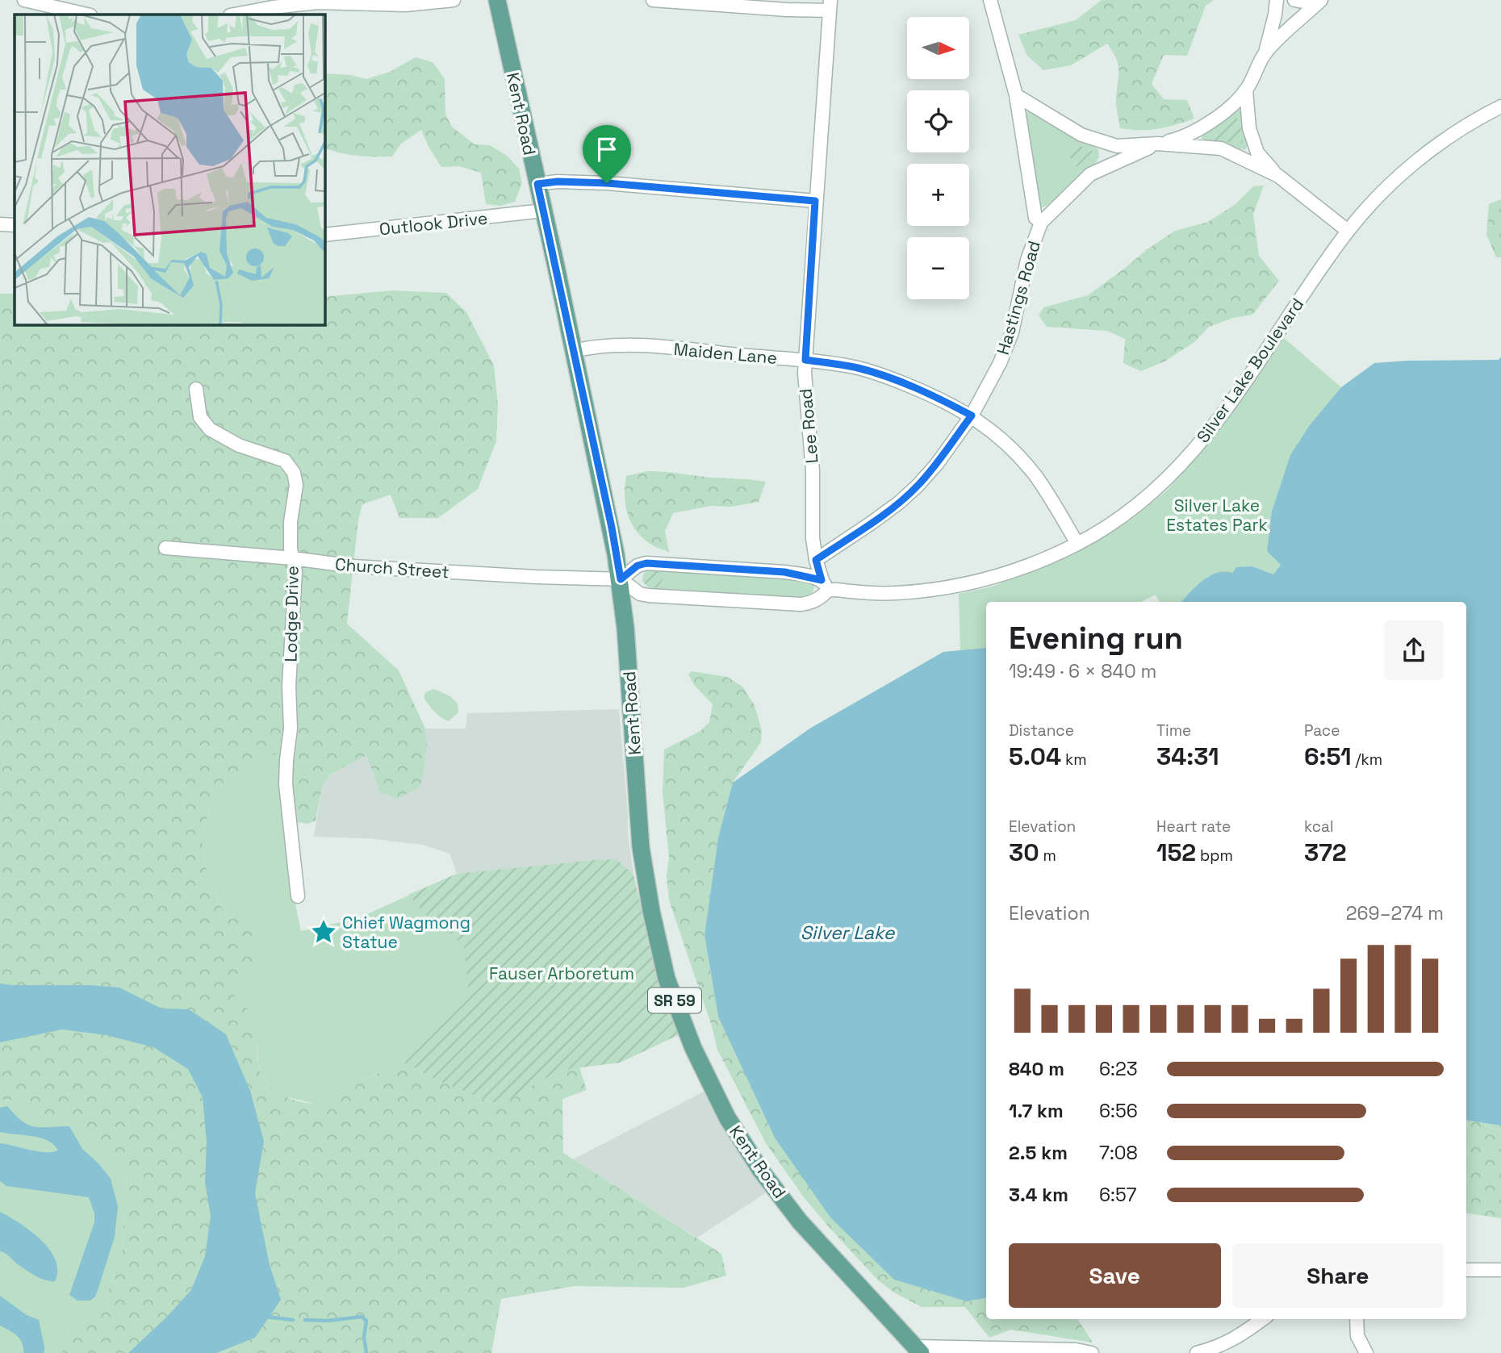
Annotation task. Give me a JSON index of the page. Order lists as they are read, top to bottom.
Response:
{
  "streets": {
    "main road": ["Kent Road", "SR 59"],
    "street": [
      "Outlook Drive",
      "Hastings Road",
      "Maiden Lane",
      "Silver Lake Boulevard",
      "Lee Road",
      "Church Street",
      "Lodge Drive"
    ]
  },
  "crossings": [
    ["Kent Road", "Outlook Drive"],
    ["Kent Road", "Maiden Lane"],
    ["Kent Road", "Silver Lake Boulevard"],
    ["Kent Road", "Church Street"],
    ["Hastings Road", "Maiden Lane"],
    ["Hastings Road", "Lee Road"],
    ["Maiden Lane", "Silver Lake Boulevard"],
    ["Maiden Lane", "Lee Road"],
    ["Silver Lake Boulevard", "Lee Road"],
    ["Silver Lake Boulevard", "Church Street"],
    ["Church Street", "Lodge Drive"]
  ],
  "water": ["Silver Lake"],
  "parks": ["Silver Lake Estates Park", "Fauser Arboretum"],
  "places": {
    "place": ["Chief Wagmong Statue"]
  },
  "north": "right",
  "page": {
    "map_buttons": ["+", "−"],
    "heading": ["Evening run", "19:49 · 6 × 840 m"],
    "stats": [
      ["Distance", "5.04 km"],
      ["Time", "34:31"],
      ["Pace", "6:51 /km"],
      ["Elevation", "30 m"],
      ["Heart rate", "152 bpm"],
      ["kcal", "372"]
    ],
    "chart": ["Elevation", "269–274 m"],
    "list": [
      {
        "name": "840 m",
        "note": "6:23"
      },
      {
        "name": "1.7 km",
        "note": "6:56"
      },
      {
        "name": "2.5 km",
        "note": "7:08"
      },
      {
        "name": "3.4 km",
        "note": "6:57"
      }
    ],
    "buttons": ["Save", "Share"]
  }
}
